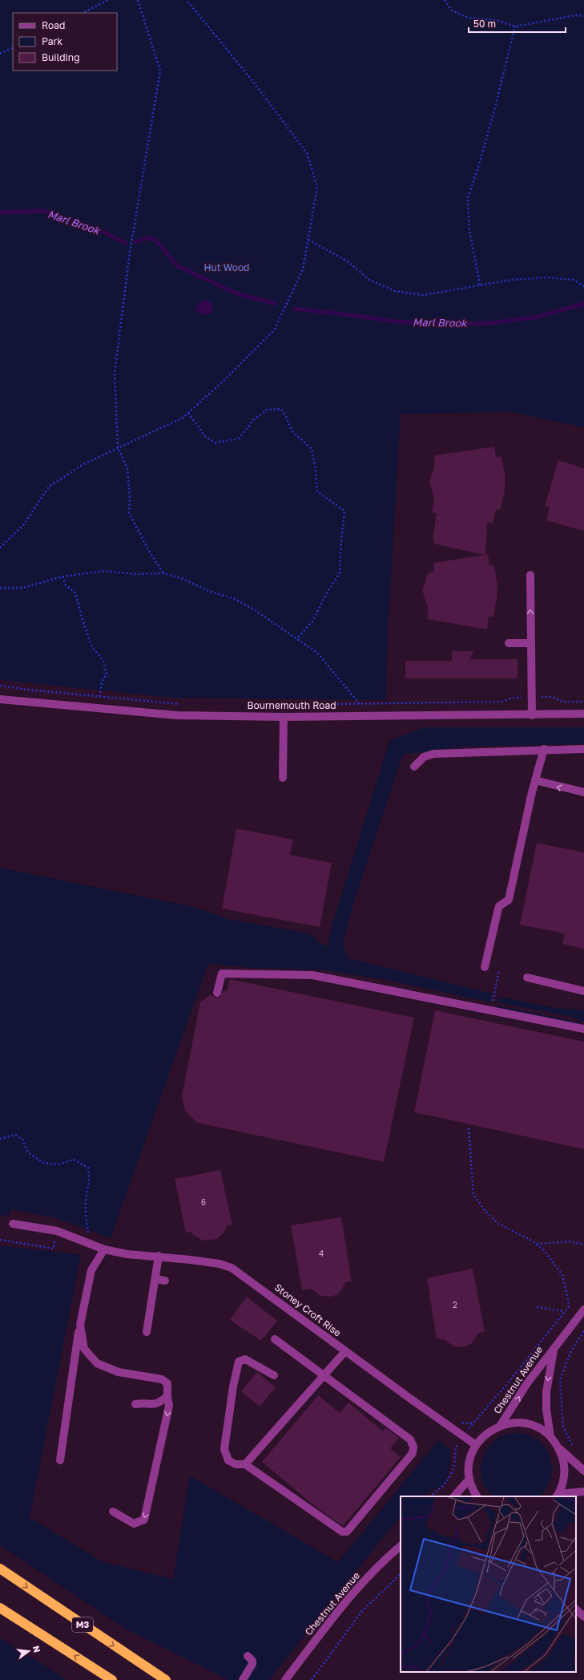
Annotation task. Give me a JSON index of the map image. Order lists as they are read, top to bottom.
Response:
{
  "streets": {
    "highway": ["M3"],
    "street": ["Bournemouth Road", "Stoney Croft Rise", "Chestnut Avenue"]
  },
  "water": ["Marl Brook"],
  "parks": ["Hut Wood"],
  "house_numbers": ["6", "4", "2"],
  "legend": ["Road", "Park", "Building"],
  "scale_bar": "50 m",
  "north": "right"
}
